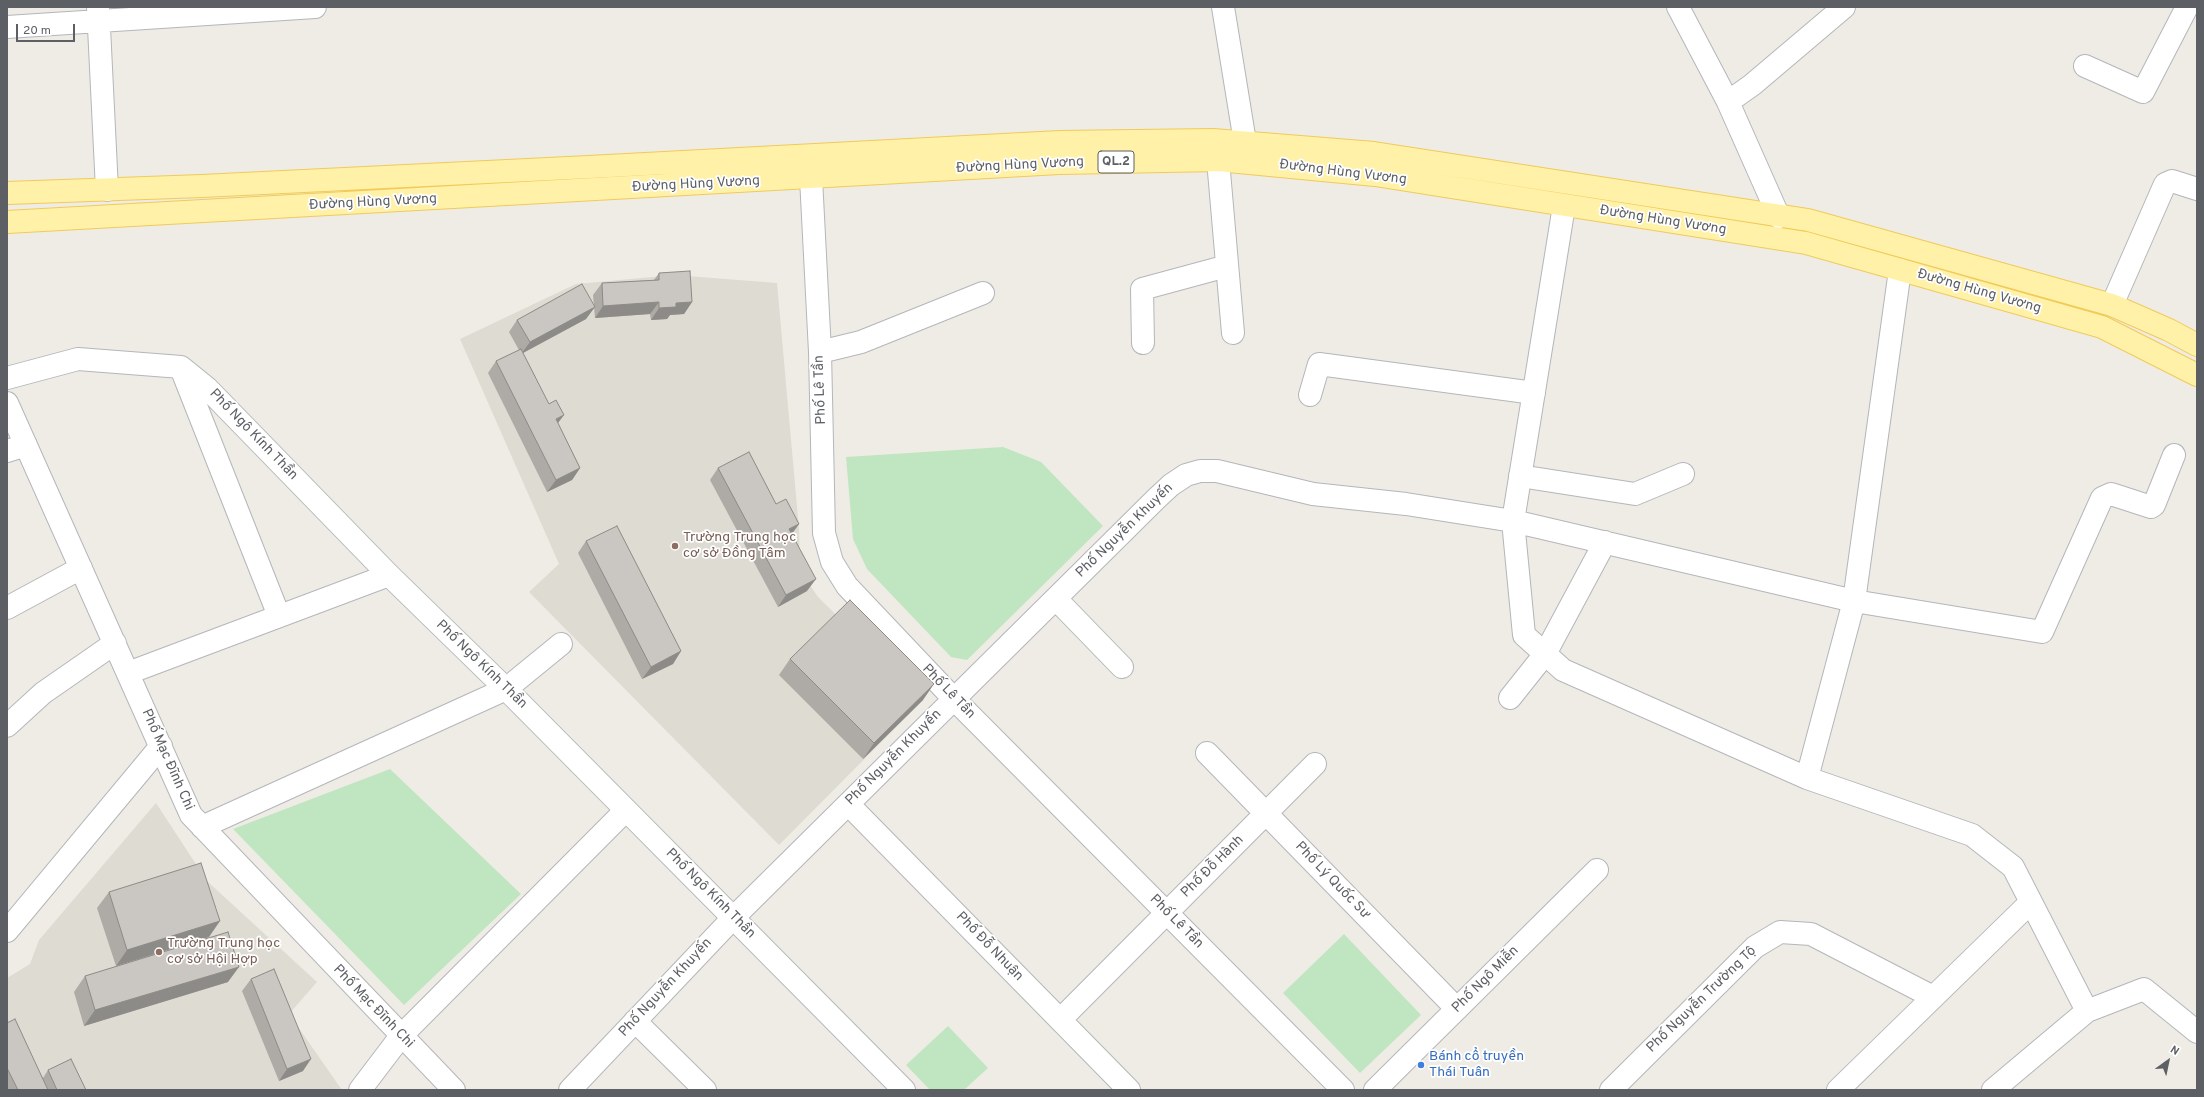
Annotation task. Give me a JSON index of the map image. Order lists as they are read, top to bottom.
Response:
{
  "streets": {
    "main road": ["QL.2", "Đường Hùng Vương"],
    "street": [
      "Phố Lê Tần",
      "Phố Ngô Kính Thần",
      "Phố Nguyễn Khuyến",
      "Phố Mạc Đĩnh Chi",
      "Phố Đỗ Hành",
      "Phố Lý Quốc Sư",
      "Phố Đỗ Nhuận",
      "Phố Ngô Miễn",
      "Phố Nguyễn Trường Tộ"
    ]
  },
  "crossings": [
    ["Đường Hùng Vương", "Phố Lê Tần"],
    ["Phố Lê Tần", "Phố Nguyễn Khuyến"],
    ["Phố Lê Tần", "Phố Đỗ Hành"],
    ["Phố Ngô Kính Thần", "Phố Nguyễn Khuyến"],
    ["Phố Nguyễn Khuyến", "Phố Đỗ Nhuận"],
    ["Phố Đỗ Hành", "Phố Lý Quốc Sư"],
    ["Phố Đỗ Hành", "Phố Đỗ Nhuận"],
    ["Phố Lý Quốc Sư", "Phố Ngô Miễn"]
  ],
  "places": ["Trường Trung học cơ sở Đồng Tâm", "Trường Trung học cơ sở Hội Hợp", "Bánh cổ truyền Thái Tuân"],
  "scale_bar": "20 m",
  "north": "top right"
}
